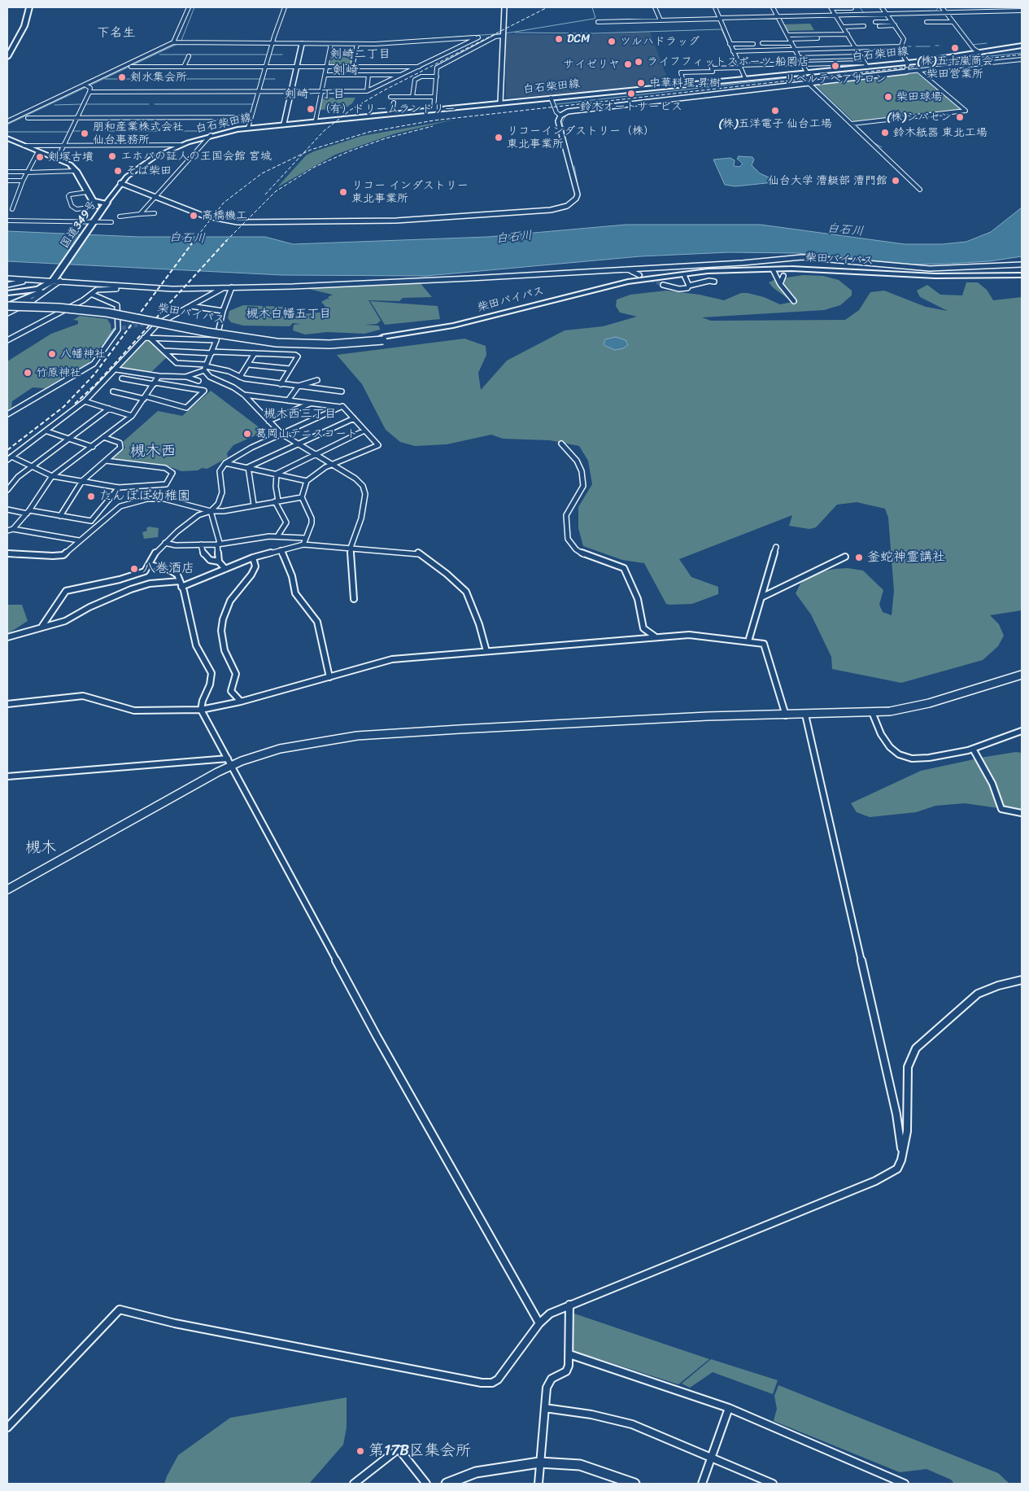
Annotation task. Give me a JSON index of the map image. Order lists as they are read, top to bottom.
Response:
{
  "streets": {
    "highway": ["国道349号", "柴田バイパス"],
    "main road": ["白石柴田線"]
  },
  "crossings": [
    ["白石柴田線", "国道349号"],
    ["国道349号", "柴田バイパス"]
  ],
  "districts": [
    "下名生",
    "剣崎二丁目",
    "剣崎",
    "剣崎一丁目",
    "槻木白幡五丁目",
    "槻木西三丁目",
    "槻木西",
    "槻木"
  ],
  "water": ["白石川"],
  "places": [
    "DCM",
    "ツルハドラッグ",
    "(株)五十嵐商会 柴田営業所",
    "ライフフィットスポーツ 船岡店",
    "サイゼリヤ",
    "リベルテヘアサロン",
    "剣水集会所",
    "中華料理 昇樹",
    "鈴木オートサービス",
    "柴田球場",
    "（有）ドリームランドリー",
    "(株)五洋電子 仙台工場",
    "(株)シバセン",
    "鈴木紙器 東北工場",
    "朋和産業株式会社 仙台事務所",
    "リコーインダストリー（株） 東北事業所",
    "エホバの証人の王国会館 宮城",
    "剣塚古墳",
    "そば柴田",
    "仙台大学 漕艇部 漕門館",
    "リコー インダストリー 東北事業所",
    "高橋機工",
    "八幡神社",
    "竹原神社",
    "葛岡山テニスコート",
    "たんぽぽ幼稚園",
    "釜蛇神霊講社",
    "八巻酒店",
    "第17B区集会所"
  ]
}
